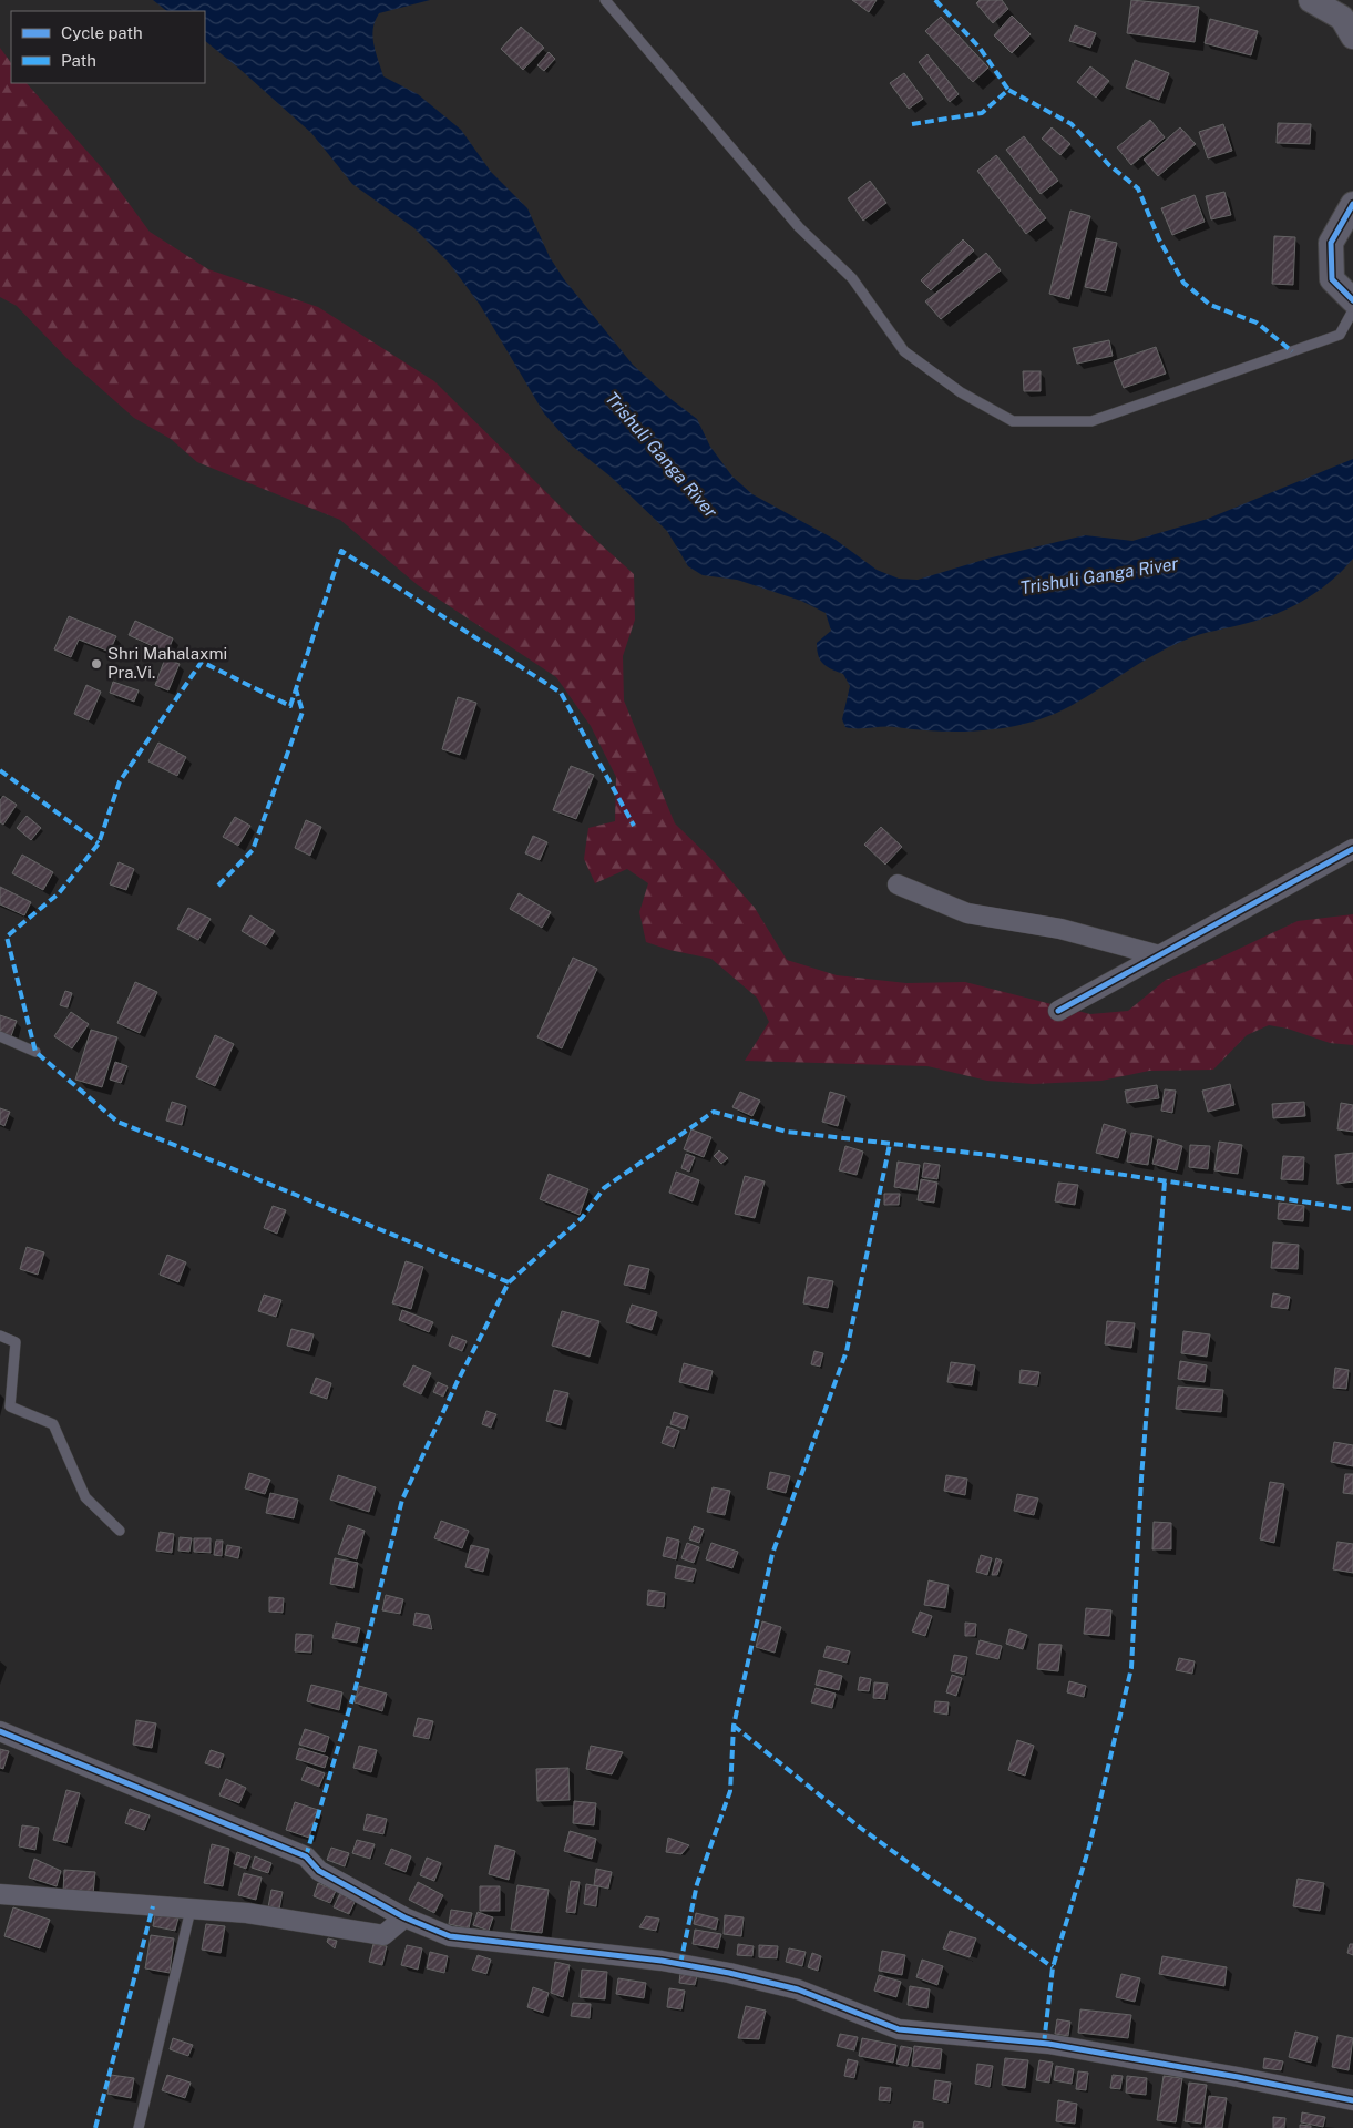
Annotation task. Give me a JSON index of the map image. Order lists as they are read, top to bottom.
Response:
{
  "water": ["Trishuli Ganga River"],
  "places": ["Shri Mahalaxmi Pra.Vi."],
  "legend": ["Cycle path", "Path"]
}
